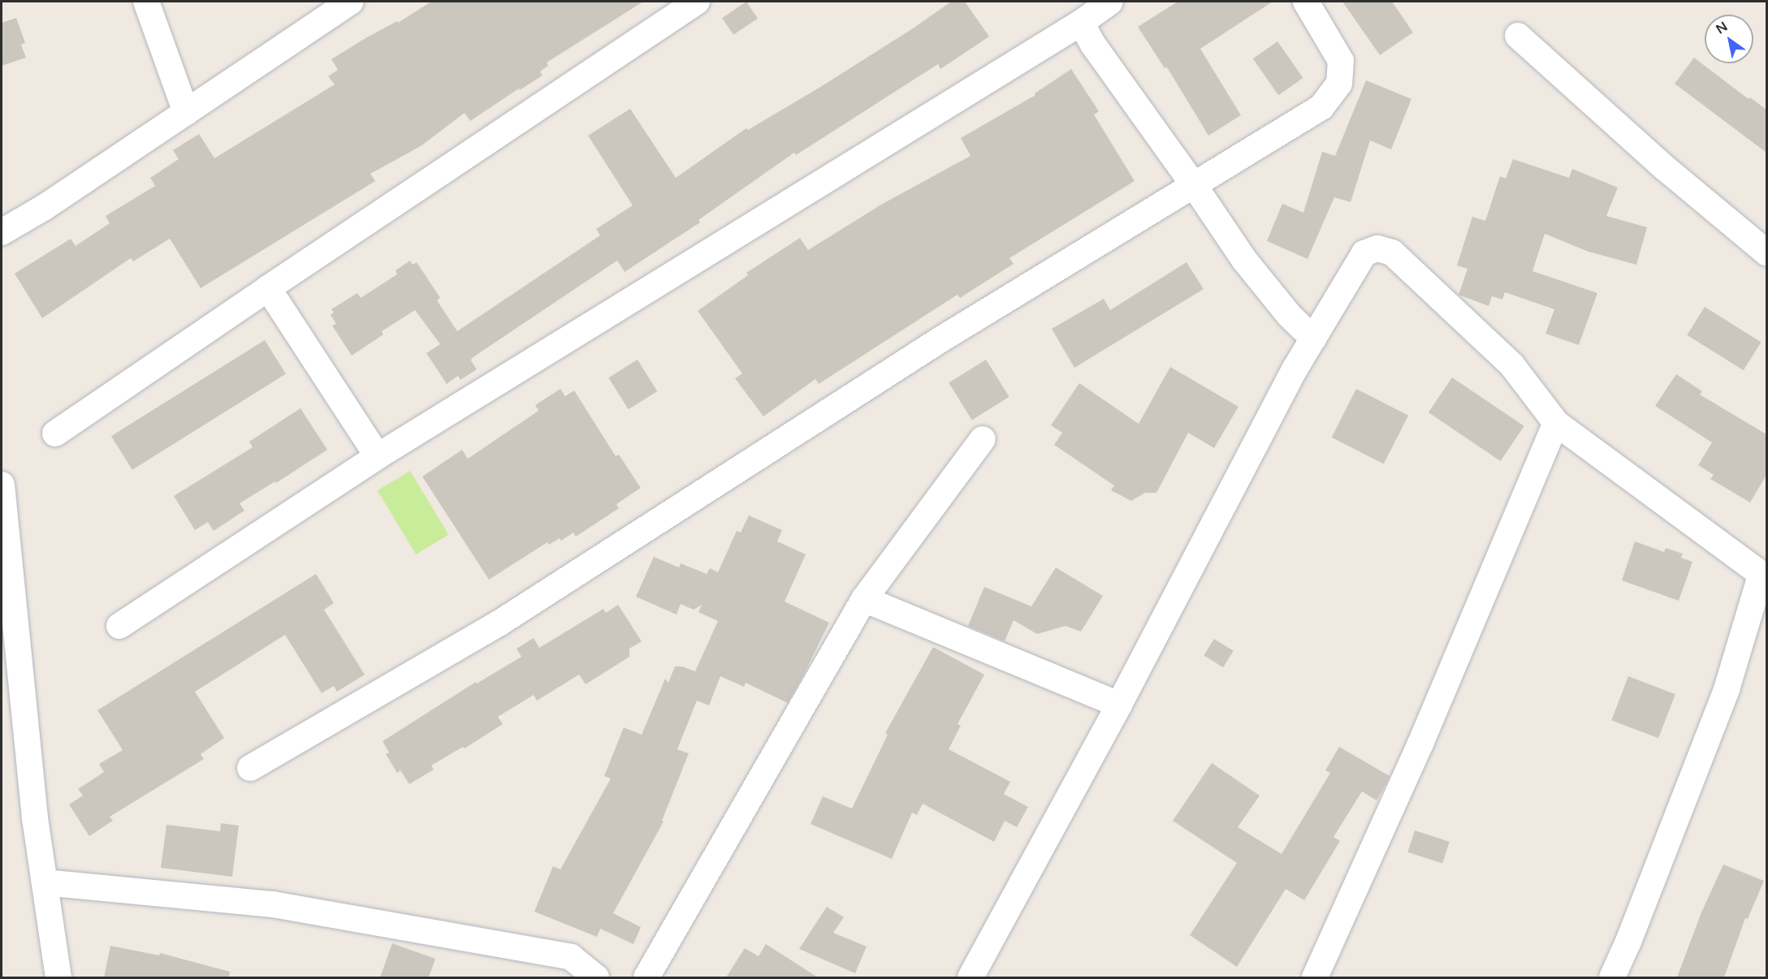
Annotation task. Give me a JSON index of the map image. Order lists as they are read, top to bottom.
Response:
{
  "north": "top left"
}
